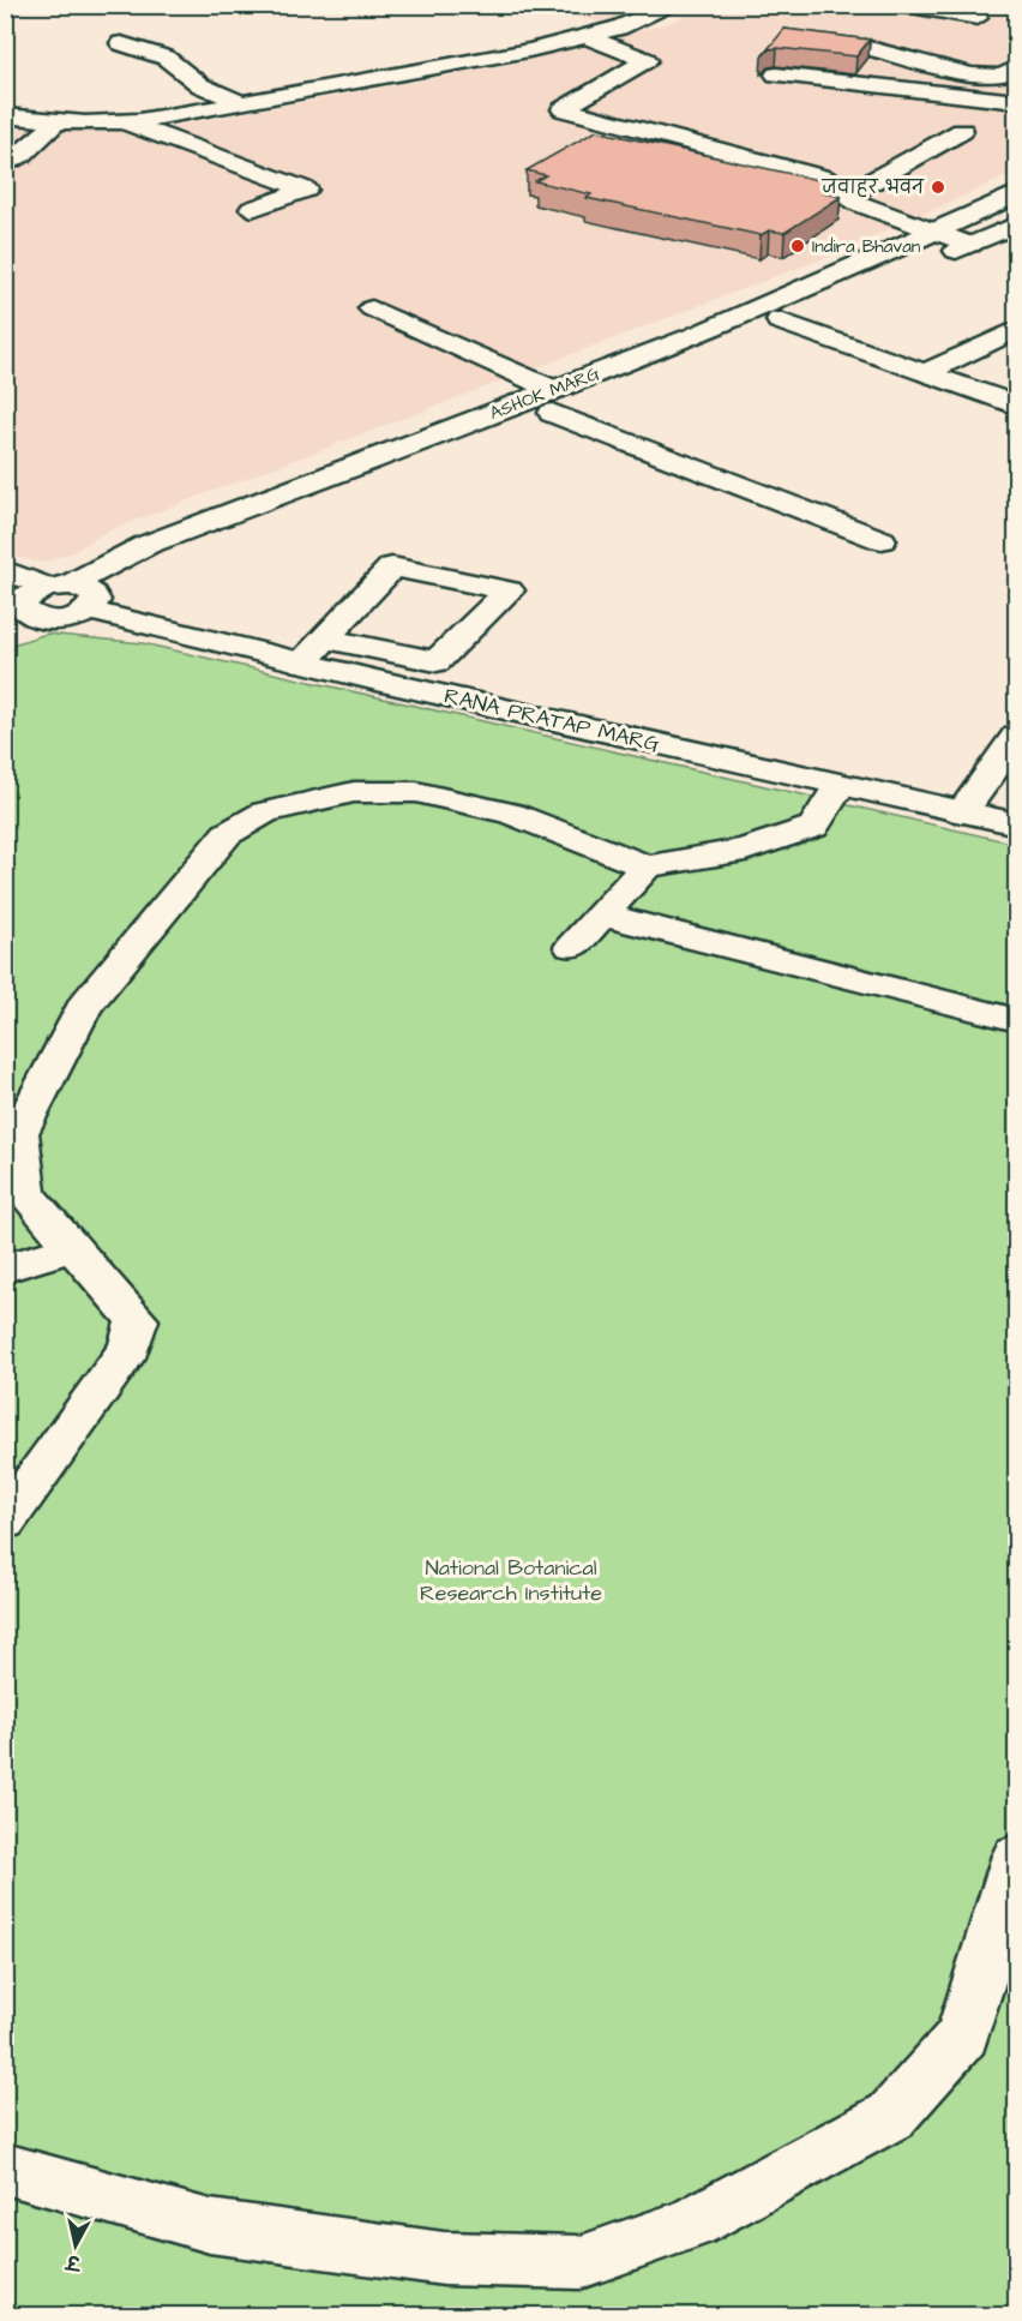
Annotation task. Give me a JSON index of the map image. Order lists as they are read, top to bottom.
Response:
{
  "streets": {
    "main road": ["ASHOK MARG", "RANA PRATAP MARG"]
  },
  "crossings": [
    ["ASHOK MARG", "RANA PRATAP MARG"]
  ],
  "parks": ["National Botanical Research Institute"],
  "places": ["जवाहर भवन", "Indira Bhavan"],
  "north": "bottom"
}
